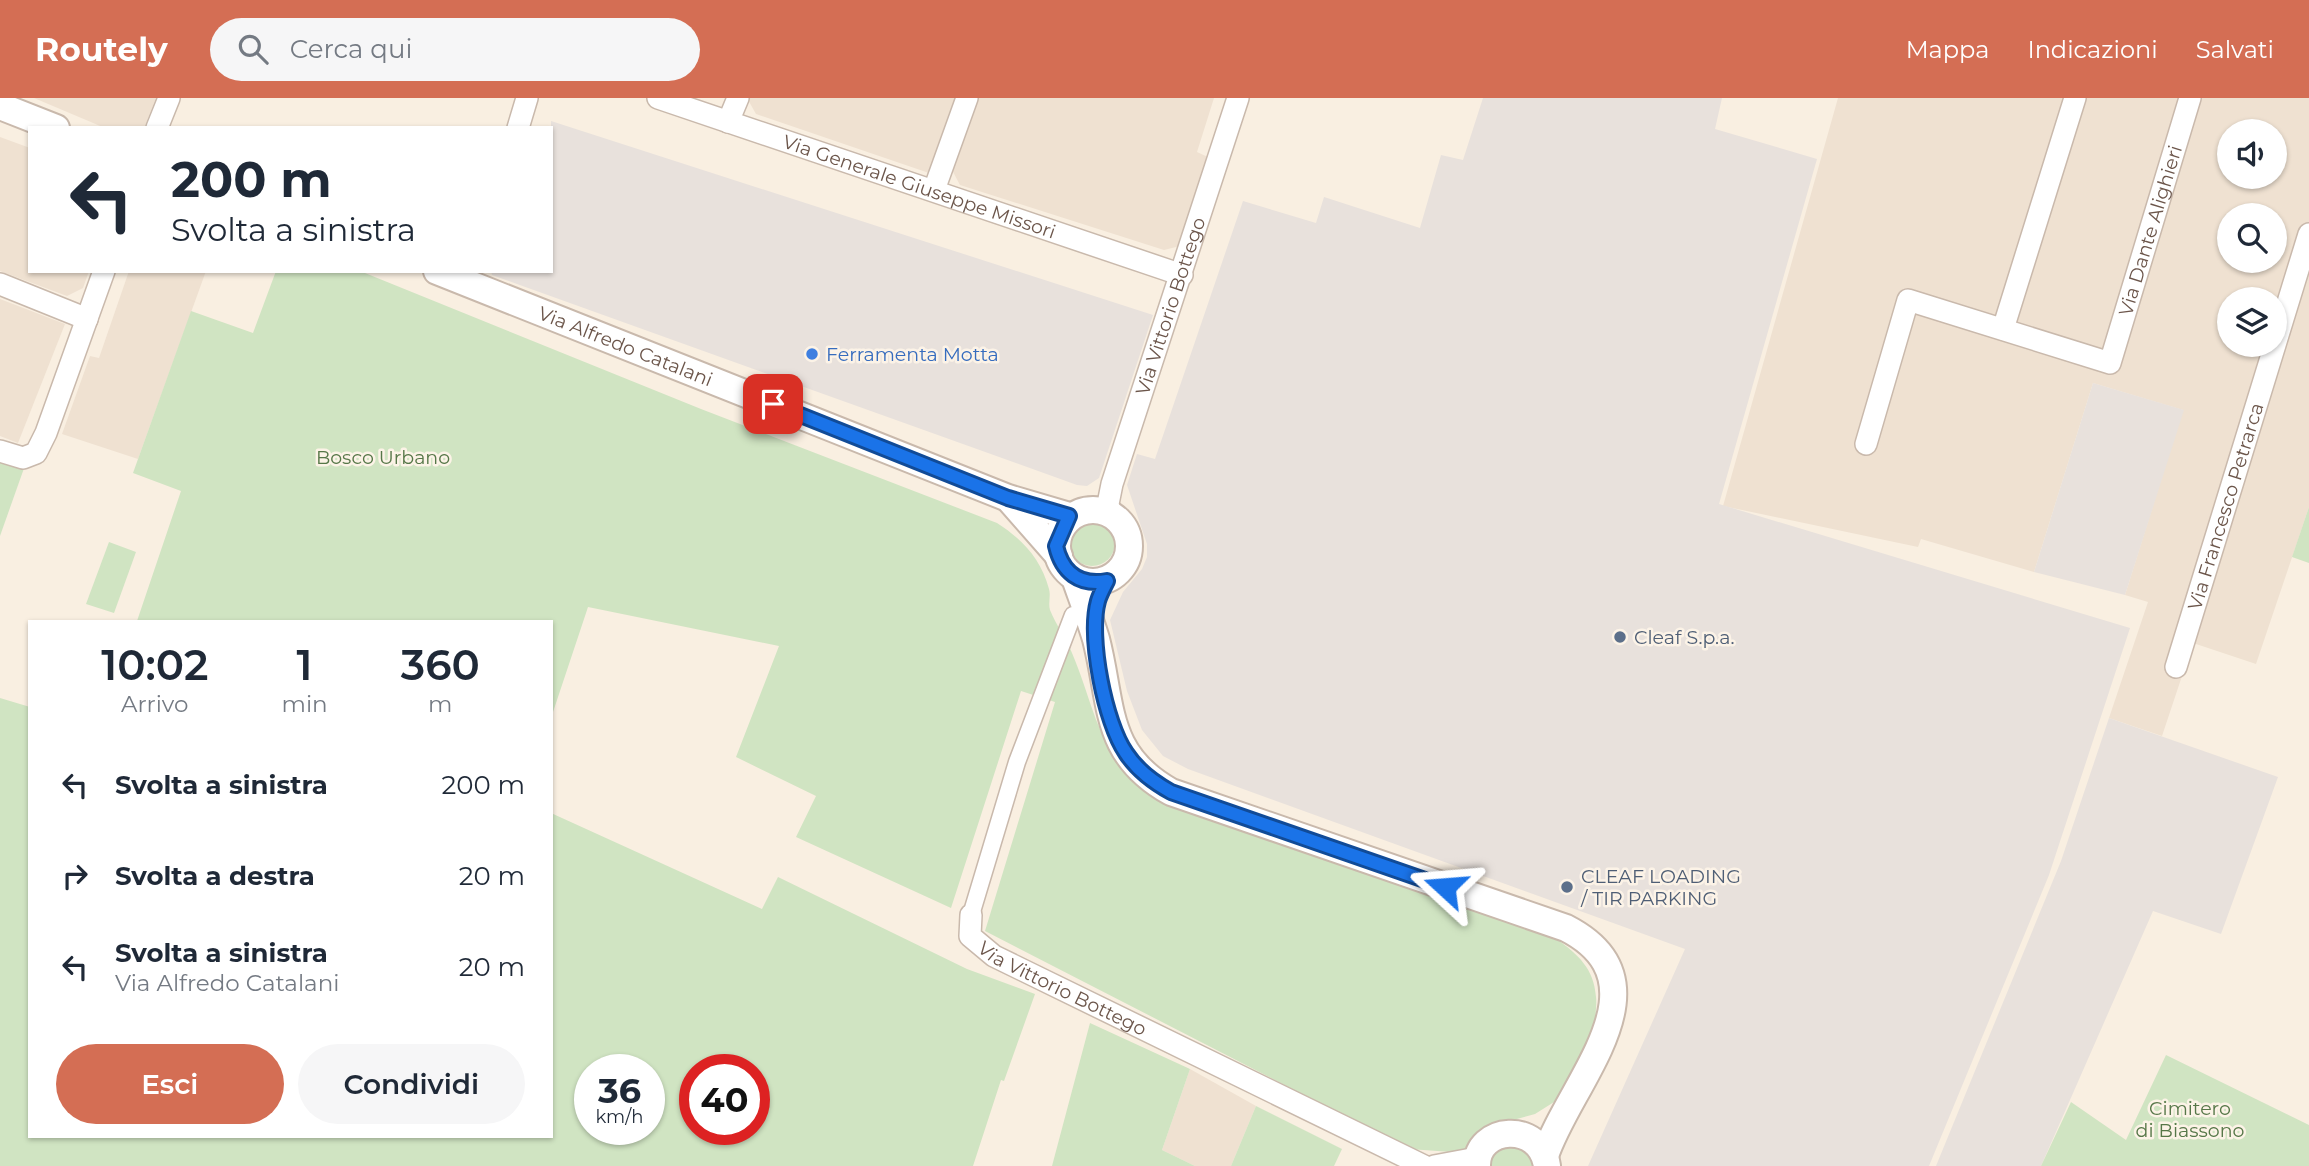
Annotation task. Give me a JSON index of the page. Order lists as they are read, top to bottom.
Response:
{
  "streets": {
    "street": [
      "Via Generale Giuseppe Missori",
      "Via Dante Alighieri",
      "Via Vittorio Bottego",
      "Via Alfredo Catalani",
      "Via Francesco Petrarca"
    ]
  },
  "crossings": [
    ["Via Generale Giuseppe Missori", "Via Vittorio Bottego"],
    ["Via Vittorio Bottego", "Via Alfredo Catalani"]
  ],
  "parks": ["Bosco Urbano", "Cimitero di Biassono"],
  "places": ["Ferramenta Motta", "Cleaf S.p.a.", "CLEAF LOADING / TIR PARKING"],
  "page": {
    "header": "Routely",
    "search": "Cerca qui",
    "nav": ["Mappa", "Indicazioni", "Salvati"],
    "turn": ["200 m", "Svolta a sinistra"],
    "eta": [
      "10:02",
      "Arrivo",
      "1",
      "min",
      "360",
      "m"
    ],
    "list": [
      {
        "name": "Svolta a sinistra",
        "value": "200 m"
      },
      {
        "name": "Svolta a destra",
        "value": "20 m"
      },
      {
        "name": "Svolta a sinistra",
        "note": "Via Alfredo Catalani",
        "value": "20 m"
      }
    ],
    "buttons": ["Esci", "Condividi"],
    "speed": "36 km/h",
    "limit": "40"
  }
}
